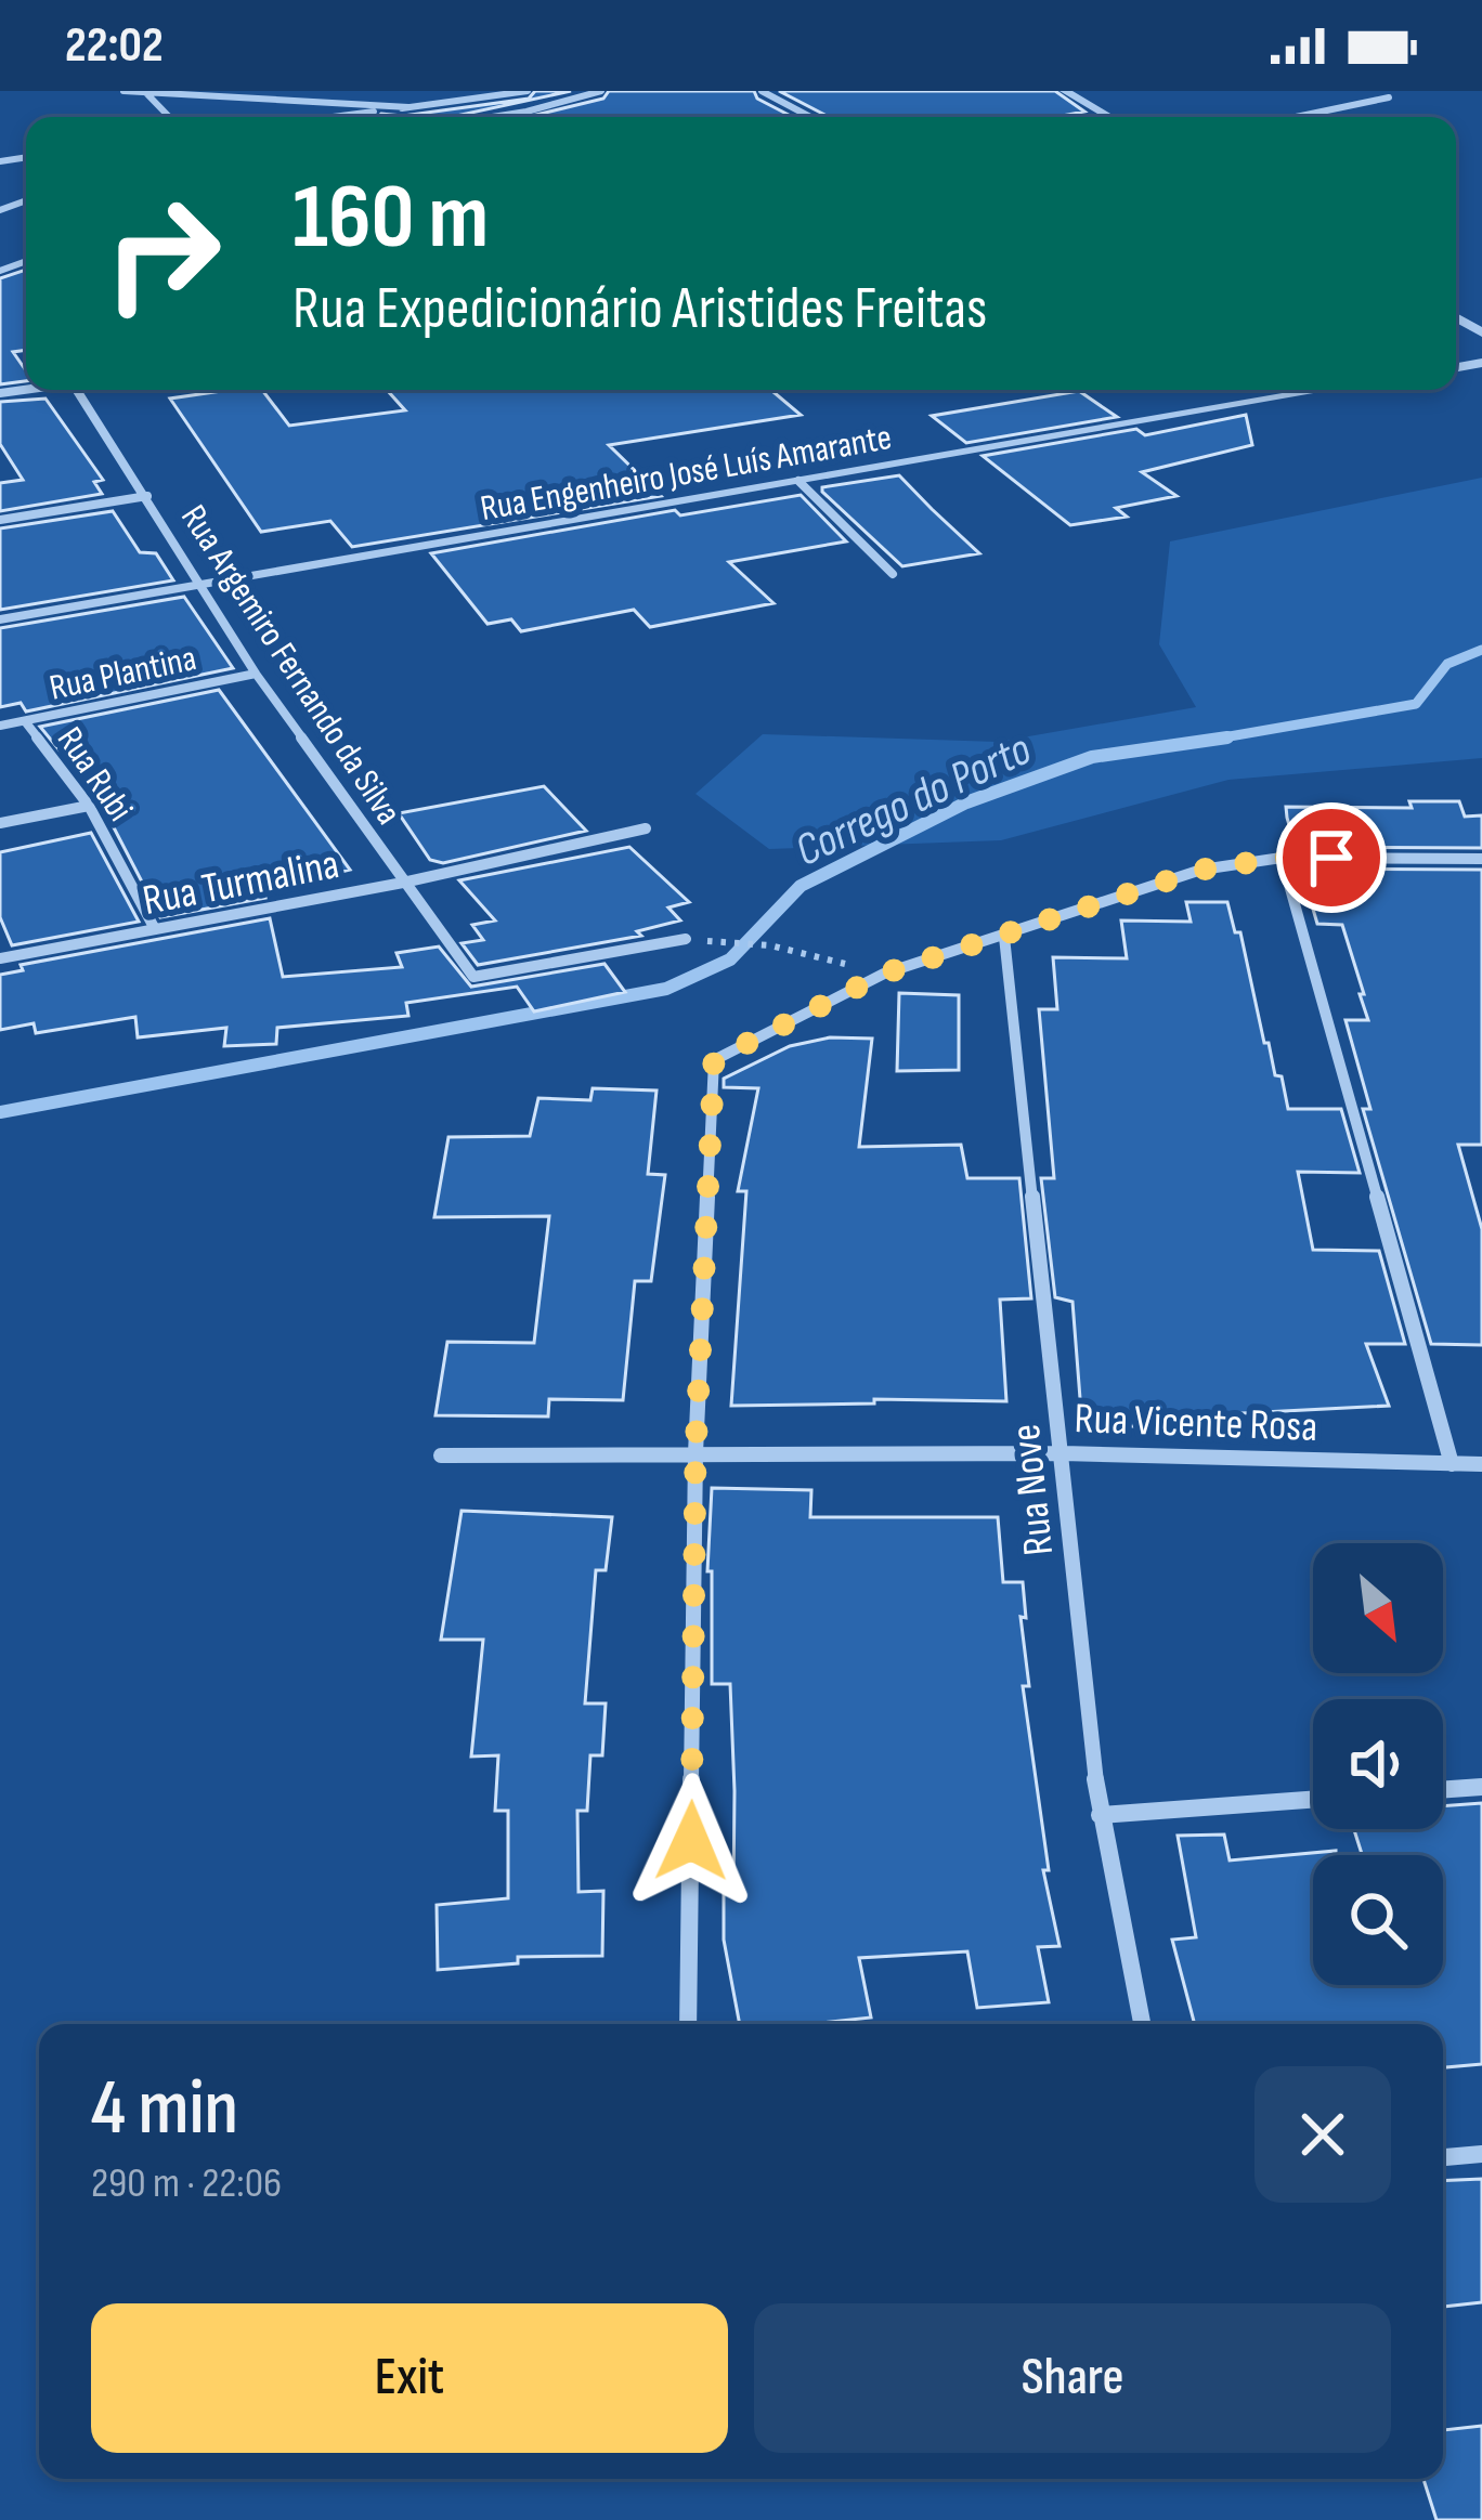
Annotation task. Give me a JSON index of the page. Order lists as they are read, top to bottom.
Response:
{
  "streets": {
    "street": [
      "Rua Engenheiro José Luís Amarante",
      "Rua Argemiro Fernando da Silva",
      "Rua Plantina",
      "Rua Rubi",
      "Rua Turmalina",
      "Rua Vicente Rosa",
      "Rua Nove"
    ]
  },
  "crossings": [
    ["Rua Engenheiro José Luís Amarante", "Rua Argemiro Fernando da Silva"],
    ["Rua Argemiro Fernando da Silva", "Rua Plantina"],
    ["Rua Argemiro Fernando da Silva", "Rua Turmalina"],
    ["Rua Plantina", "Rua Rubi"],
    ["Rua Rubi", "Rua Turmalina"],
    ["Rua Vicente Rosa", "Rua Nove"]
  ],
  "water": ["Corrego do Porto"],
  "north": "bottom right",
  "page": {
    "status": "22:02",
    "turn": ["160 m", "Rua Expedicionário Aristides Freitas"],
    "heading": ["4 min", "290 m · 22:06"],
    "buttons": ["Exit", "Share"]
  }
}
